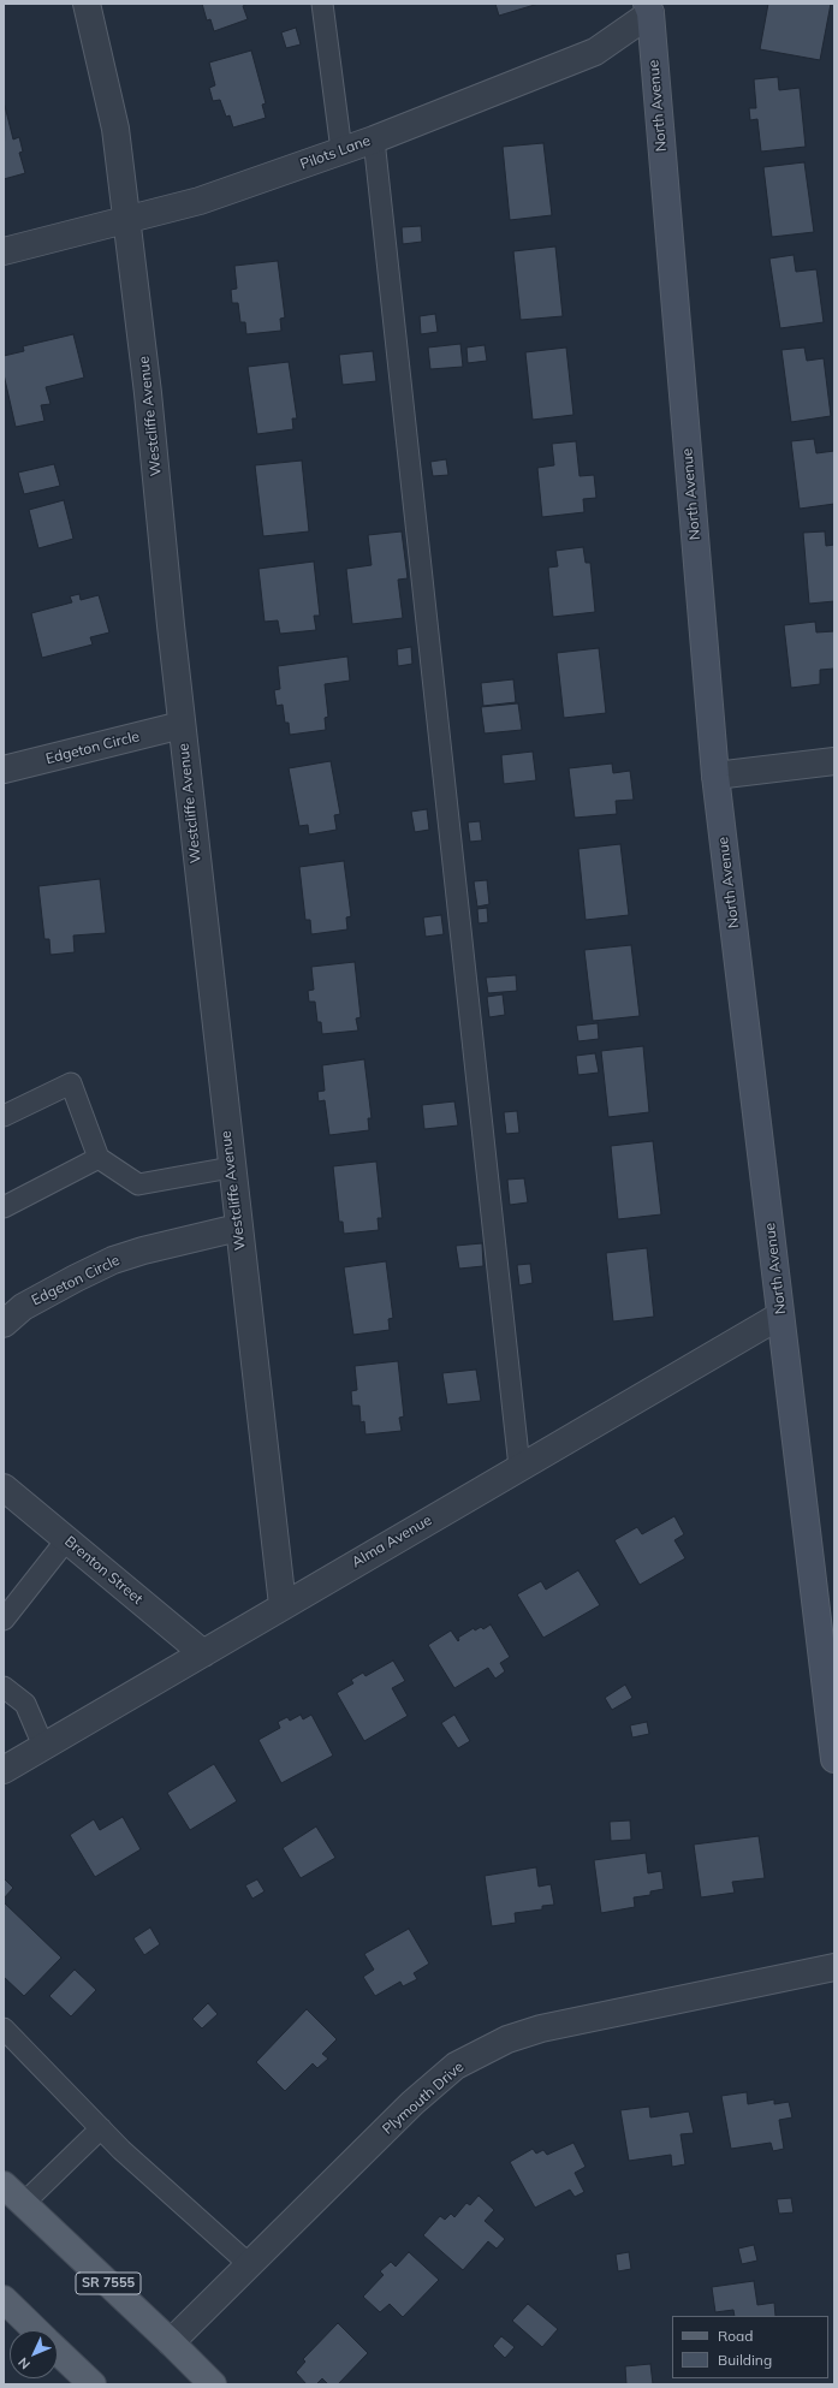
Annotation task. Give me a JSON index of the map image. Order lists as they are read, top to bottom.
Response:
{
  "streets": {
    "main road": ["SR 7555"],
    "street": [
      "North Avenue",
      "Pilots Lane",
      "Westcliffe Avenue",
      "Edgeton Circle",
      "Alma Avenue",
      "Brenton Street",
      "Plymouth Drive"
    ]
  },
  "crossings": [
    ["North Avenue", "Pilots Lane"],
    ["North Avenue", "Alma Avenue"],
    ["Pilots Lane", "Westcliffe Avenue"],
    ["Westcliffe Avenue", "Edgeton Circle"],
    ["Westcliffe Avenue", "Alma Avenue"],
    ["Alma Avenue", "Brenton Street"],
    ["Plymouth Drive", "SR 7555"]
  ],
  "legend": ["Road", "Building"],
  "north": "bottom left"
}
